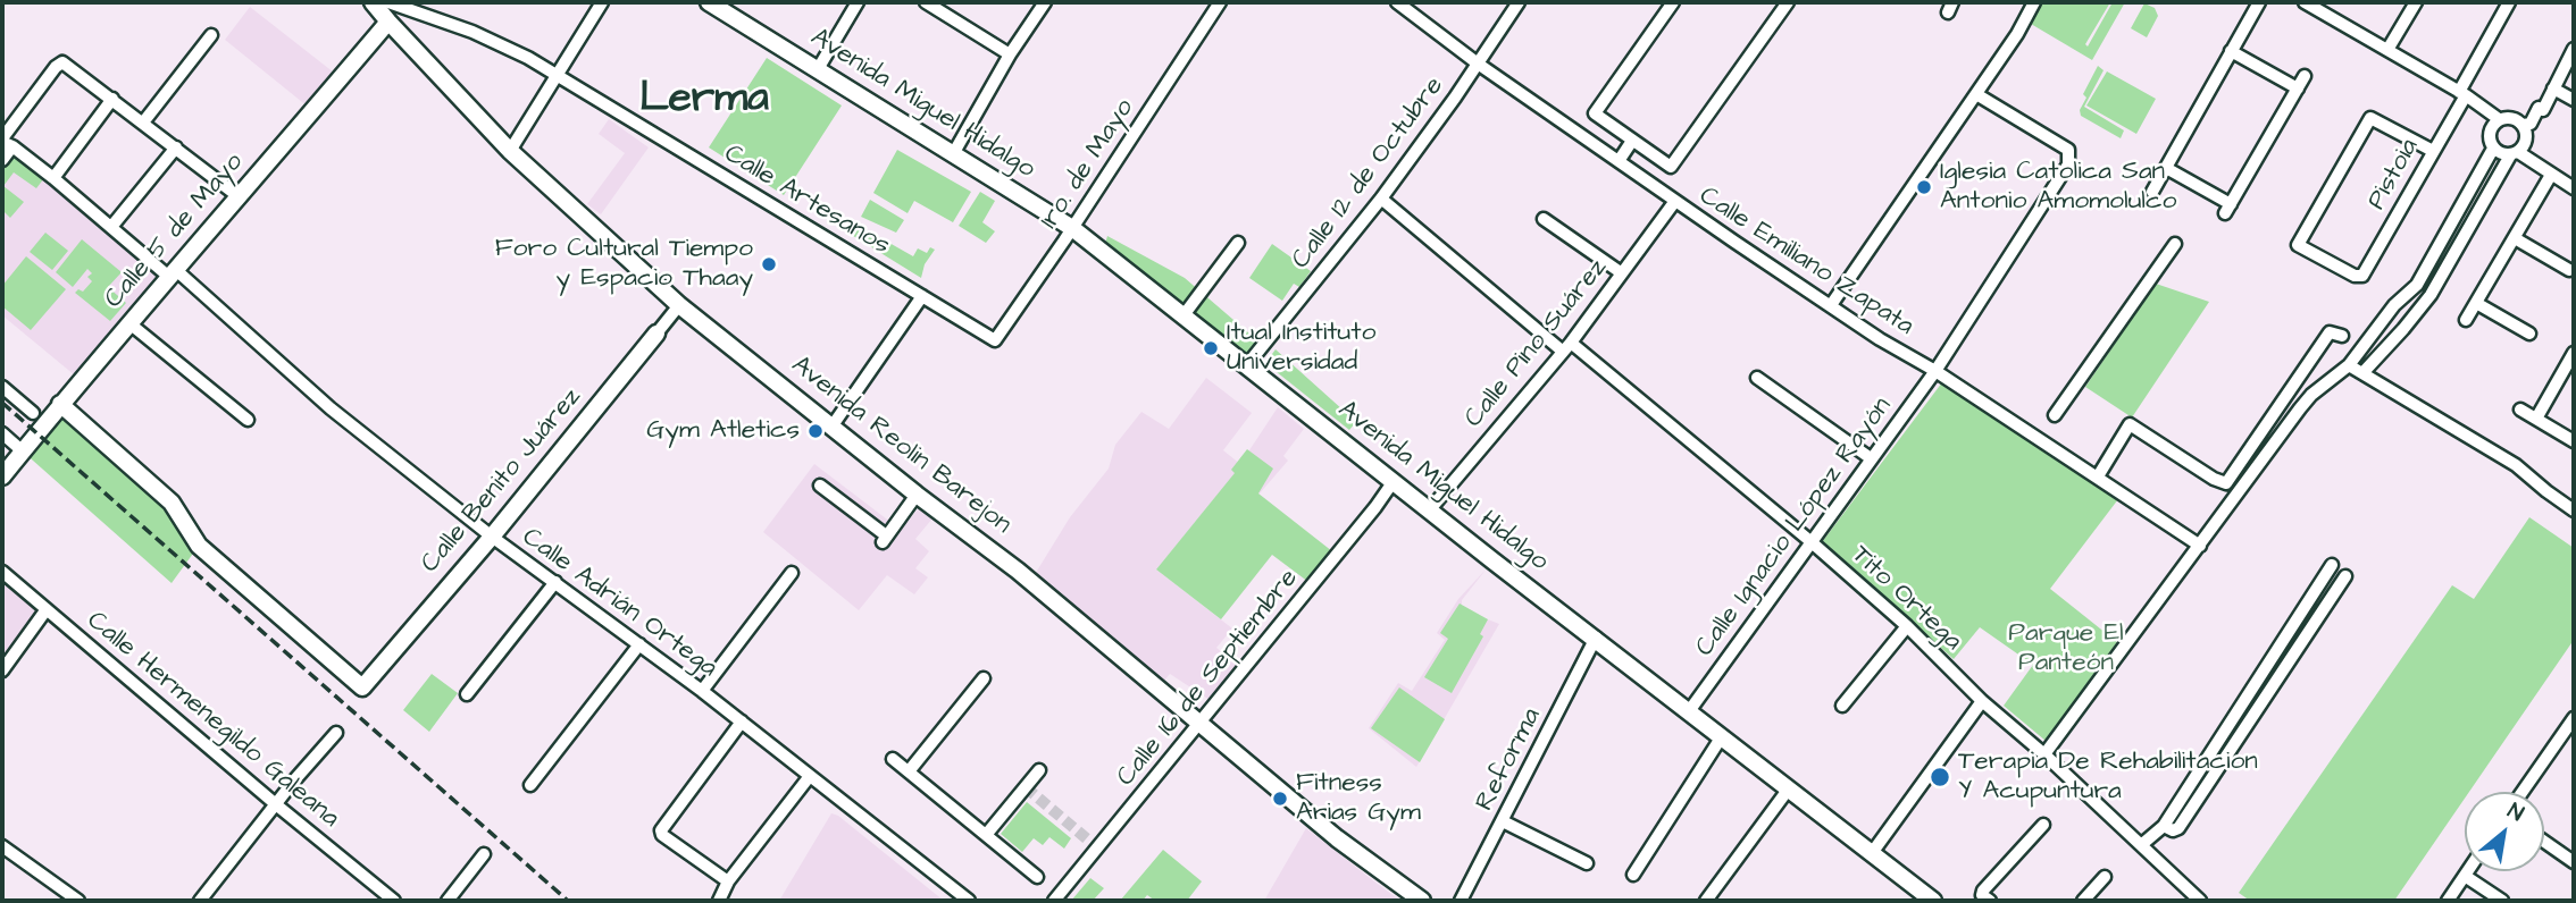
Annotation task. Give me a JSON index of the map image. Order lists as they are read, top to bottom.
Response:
{
  "streets": {
    "main road": [
      "Avenida Miguel Hidalgo",
      "Calle 5 de Mayo",
      "Avenida Reolin Barejon",
      "Calle Benito Juárez"
    ],
    "street": [
      "1ro. de Mayo",
      "Calle 12 de Octubre",
      "Pistoia",
      "Calle Artesanos",
      "Calle Emiliano Zapata",
      "Calle Pino Suárez",
      "Calle Ignacio López Rayón",
      "Tito Ortega",
      "Calle Adrián Ortega",
      "Calle 16 de Septiembre",
      "Calle Hermenegildo Galeana",
      "Reforma"
    ]
  },
  "crossings": [
    ["Avenida Miguel Hidalgo", "1ro. de Mayo"],
    ["Avenida Miguel Hidalgo", "Calle 12 de Octubre"],
    ["Avenida Miguel Hidalgo", "Calle Pino Suárez"],
    ["Avenida Miguel Hidalgo", "Calle Ignacio López Rayón"],
    ["Avenida Miguel Hidalgo", "Calle 16 de Septiembre"],
    ["Avenida Miguel Hidalgo", "Reforma"],
    ["1ro. de Mayo", "Calle Artesanos"],
    ["Calle 12 de Octubre", "Calle Emiliano Zapata"],
    ["Calle 12 de Octubre", "Tito Ortega"],
    ["Calle 5 de Mayo", "Avenida Reolin Barejon"],
    ["Calle 5 de Mayo", "Calle Benito Juárez"],
    ["Calle 5 de Mayo", "Calle Adrián Ortega"],
    ["Calle Emiliano Zapata", "Calle Pino Suárez"],
    ["Calle Emiliano Zapata", "Calle Ignacio López Rayón"],
    ["Calle Pino Suárez", "Tito Ortega"],
    ["Avenida Reolin Barejon", "Calle Benito Juárez"],
    ["Avenida Reolin Barejon", "Calle 16 de Septiembre"],
    ["Calle Benito Juárez", "Calle Adrián Ortega"],
    ["Calle Ignacio López Rayón", "Tito Ortega"]
  ],
  "districts": ["Lerma"],
  "parks": ["Parque El Panteón"],
  "places": [
    "Iglesia Catolica San Antonio Amomolulco",
    "Foro Cultural Tiempo y Espacio Thaay",
    "Itual Instituto Universidad",
    "Gym Atletics",
    "Terapia De Rehabilitacion Y Acupuntura",
    "Fitness Arias Gym"
  ],
  "north": "top right"
}
